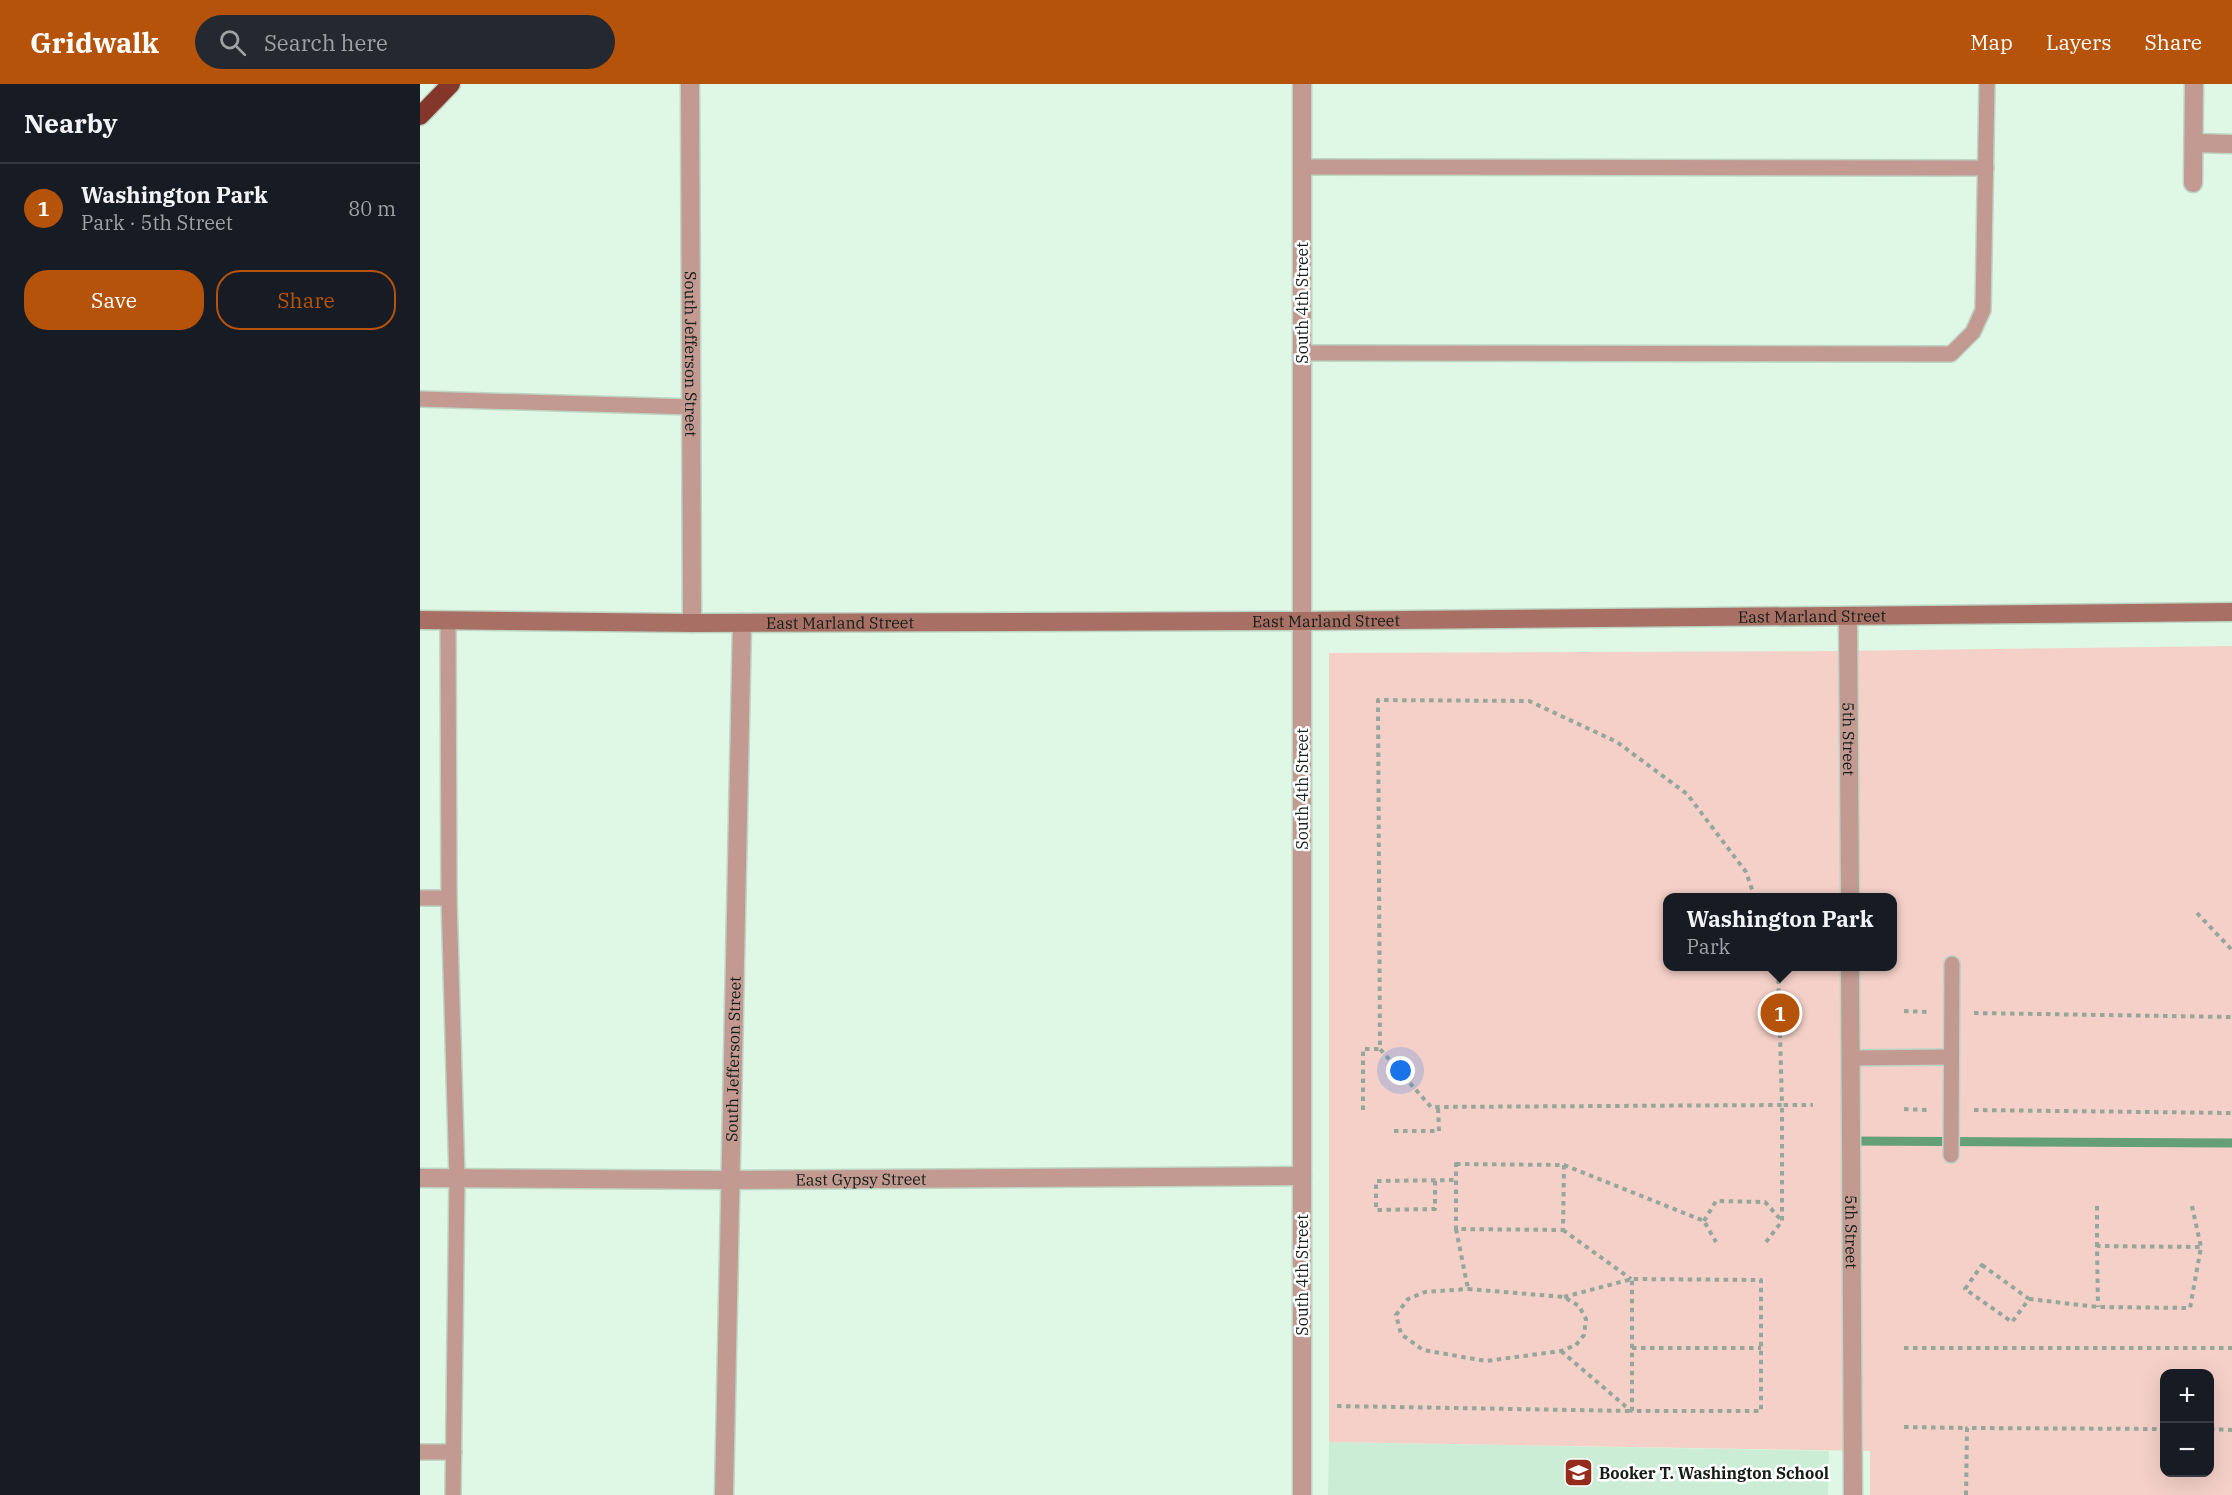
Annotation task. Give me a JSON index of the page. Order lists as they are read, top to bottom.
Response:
{
  "streets": {
    "street": [
      "South 4th Street",
      "South Jefferson Street",
      "East Marland Street",
      "5th Street",
      "East Gypsy Street"
    ]
  },
  "crossings": [
    ["South 4th Street", "East Marland Street"],
    ["South 4th Street", "East Gypsy Street"],
    ["South Jefferson Street", "East Marland Street"],
    ["South Jefferson Street", "East Gypsy Street"],
    ["East Marland Street", "5th Street"]
  ],
  "places": {
    "school or university": ["Booker T. Washington School"]
  },
  "page": {
    "header": "Gridwalk",
    "search": "Search here",
    "nav": ["Map", "Layers", "Share"],
    "heading": "Nearby",
    "list": [
      {
        "mark": "1",
        "name": "Washington Park",
        "note": "Park · 5th Street",
        "value": "80 m"
      }
    ],
    "buttons": ["Save", "Share"],
    "popup": ["Washington Park", "Park"],
    "pins": "1",
    "map_buttons": ["+", "−"]
  }
}
